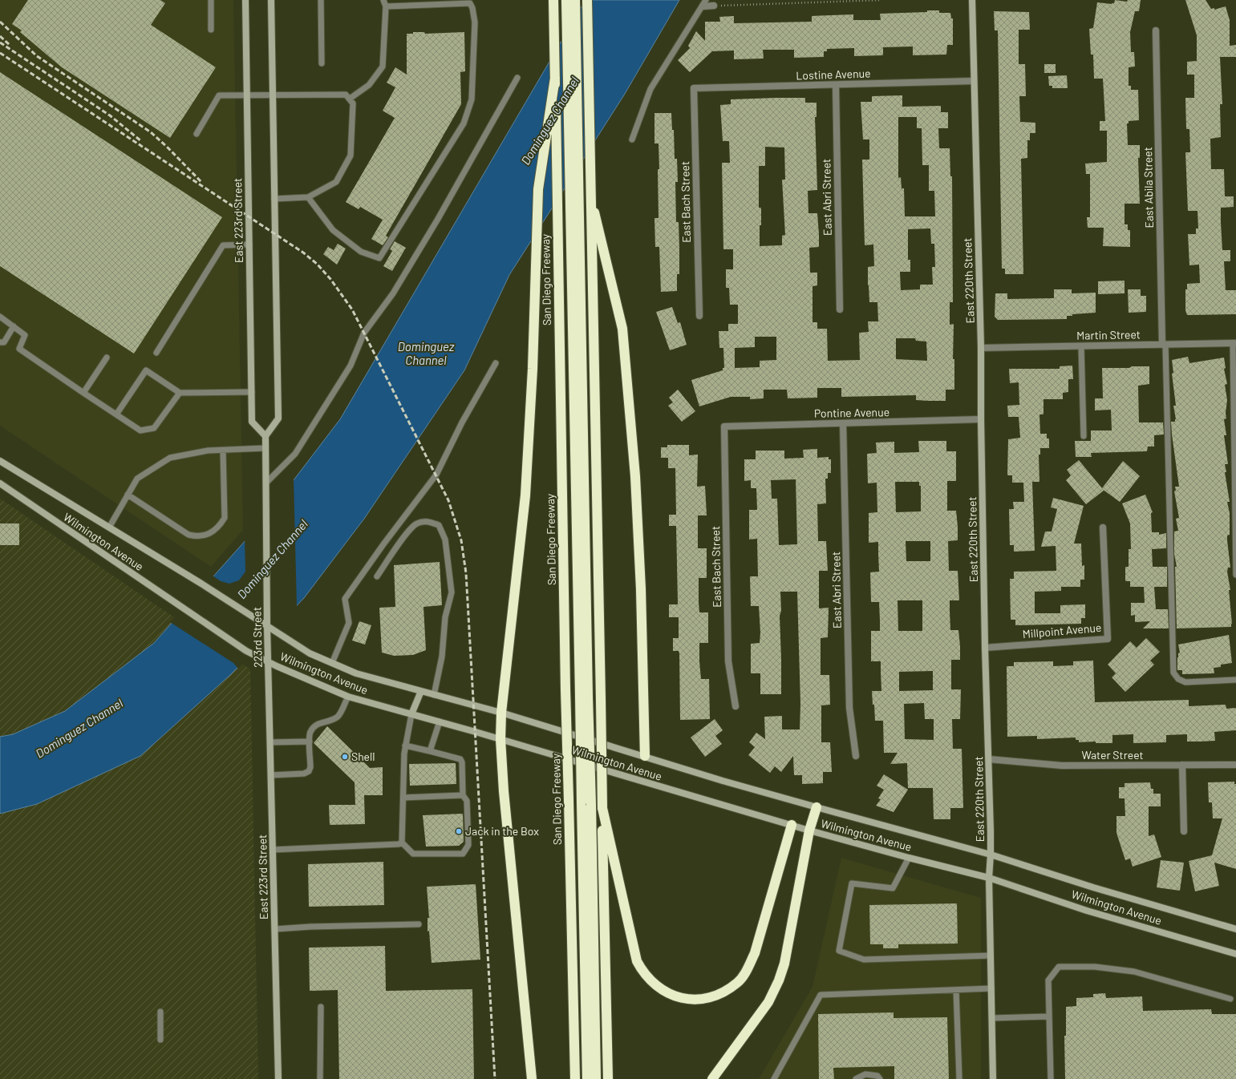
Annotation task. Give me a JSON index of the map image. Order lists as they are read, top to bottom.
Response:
{
  "streets": {
    "highway": ["San Diego Freeway"],
    "main road": [
      "East 223rd Street",
      "East 220th Street",
      "Wilmington Avenue",
      "223rd Street"
    ],
    "street": [
      "Lostine Avenue",
      "East Abila Street",
      "East Abri Street",
      "East Bach Street",
      "Martin Street",
      "Pontine Avenue",
      "Millpoint Avenue",
      "Water Street"
    ]
  },
  "crossings": [
    ["Lostine Avenue", "East Abri Street"],
    ["Lostine Avenue", "East Bach Street"],
    ["Lostine Avenue", "East 220th Street"],
    ["East Abila Street", "Martin Street"],
    ["East Abri Street", "Pontine Avenue"],
    ["East Bach Street", "Pontine Avenue"],
    ["East 223rd Street", "223rd Street"],
    ["East 220th Street", "Martin Street"],
    ["East 220th Street", "Pontine Avenue"],
    ["East 220th Street", "Wilmington Avenue"],
    ["East 220th Street", "Millpoint Avenue"],
    ["East 220th Street", "Water Street"],
    ["Wilmington Avenue", "223rd Street"]
  ],
  "water": ["Dominguez Channel"],
  "places": ["Shell", "Jack in the Box"]
}
